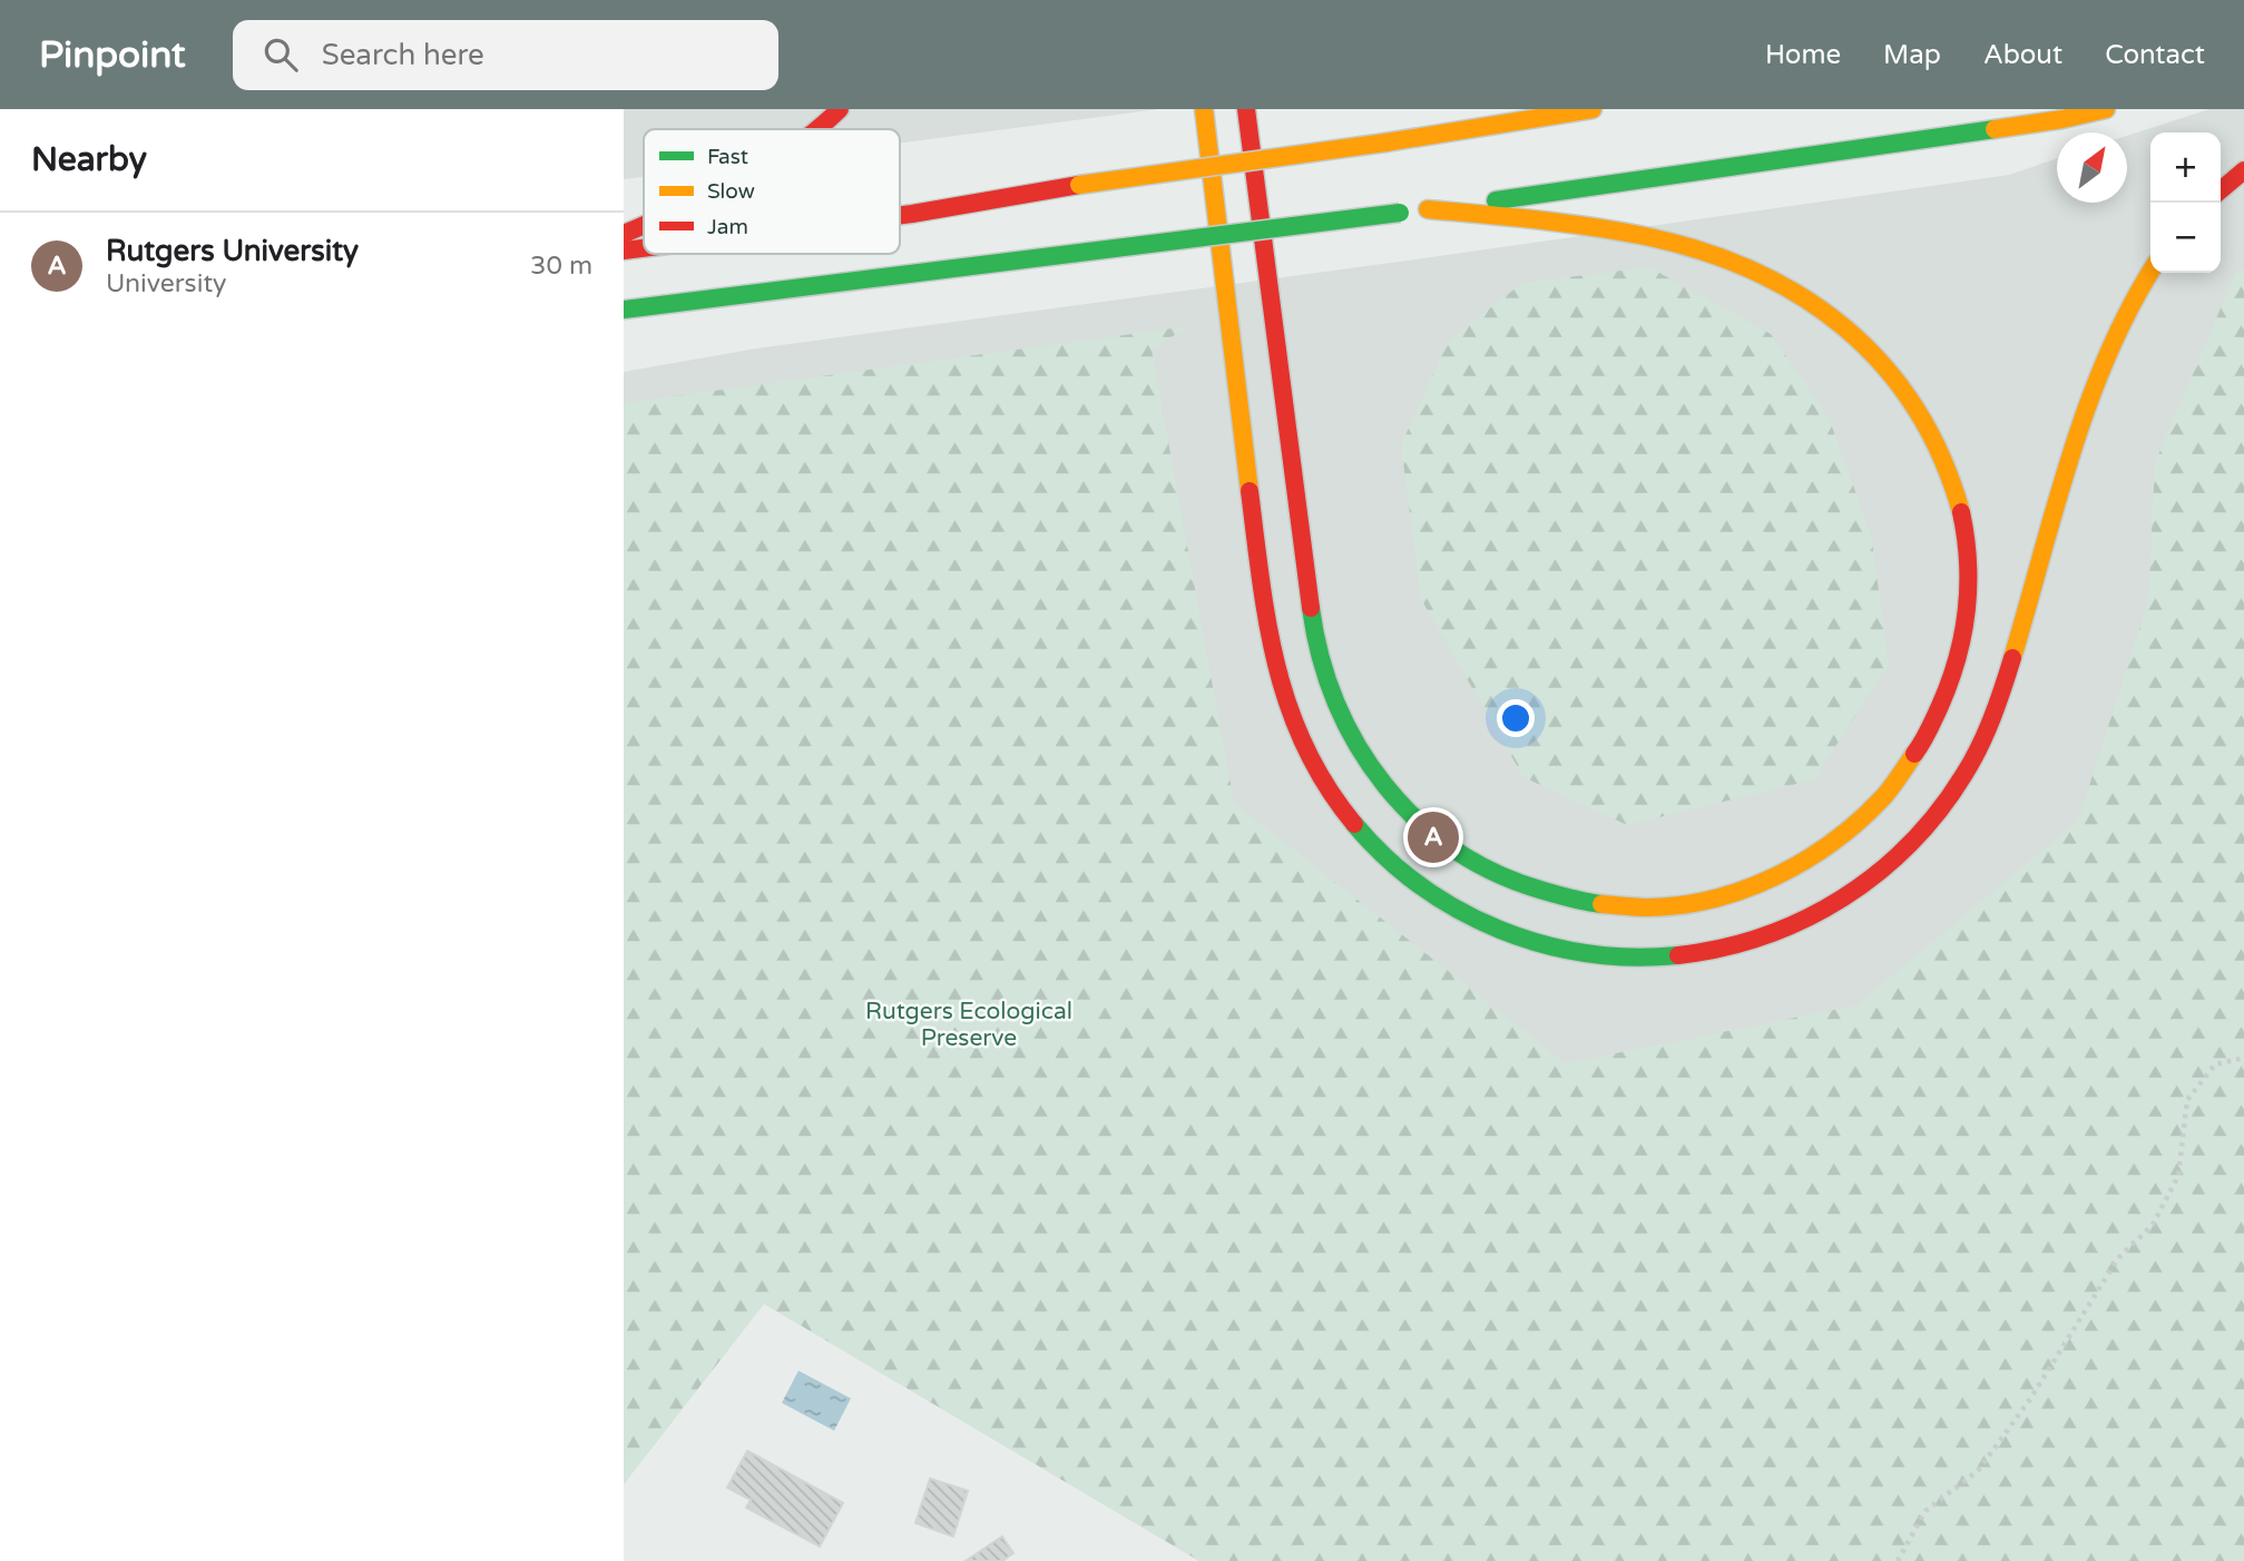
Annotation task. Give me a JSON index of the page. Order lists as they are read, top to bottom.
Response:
{
  "parks": ["Rutgers Ecological Preserve"],
  "legend": ["Fast", "Slow", "Jam"],
  "north": "top right",
  "page": {
    "header": "Pinpoint",
    "search": "Search here",
    "nav": [
      "Home",
      "Map",
      "About",
      "Contact"
    ],
    "heading": "Nearby",
    "map_buttons": ["+", "−"],
    "list": [
      {
        "mark": "A",
        "name": "Rutgers University",
        "note": "University",
        "value": "30 m"
      }
    ],
    "pins": "A"
  }
}
